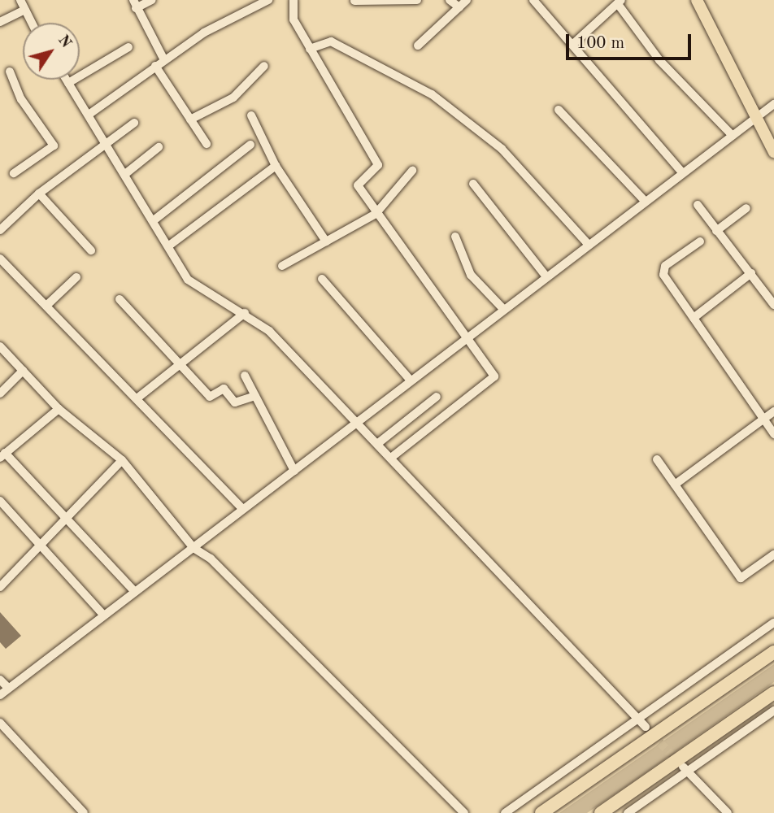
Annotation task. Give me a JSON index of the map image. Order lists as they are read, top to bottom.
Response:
{
  "scale_bar": "100 m",
  "north": "top right"
}
